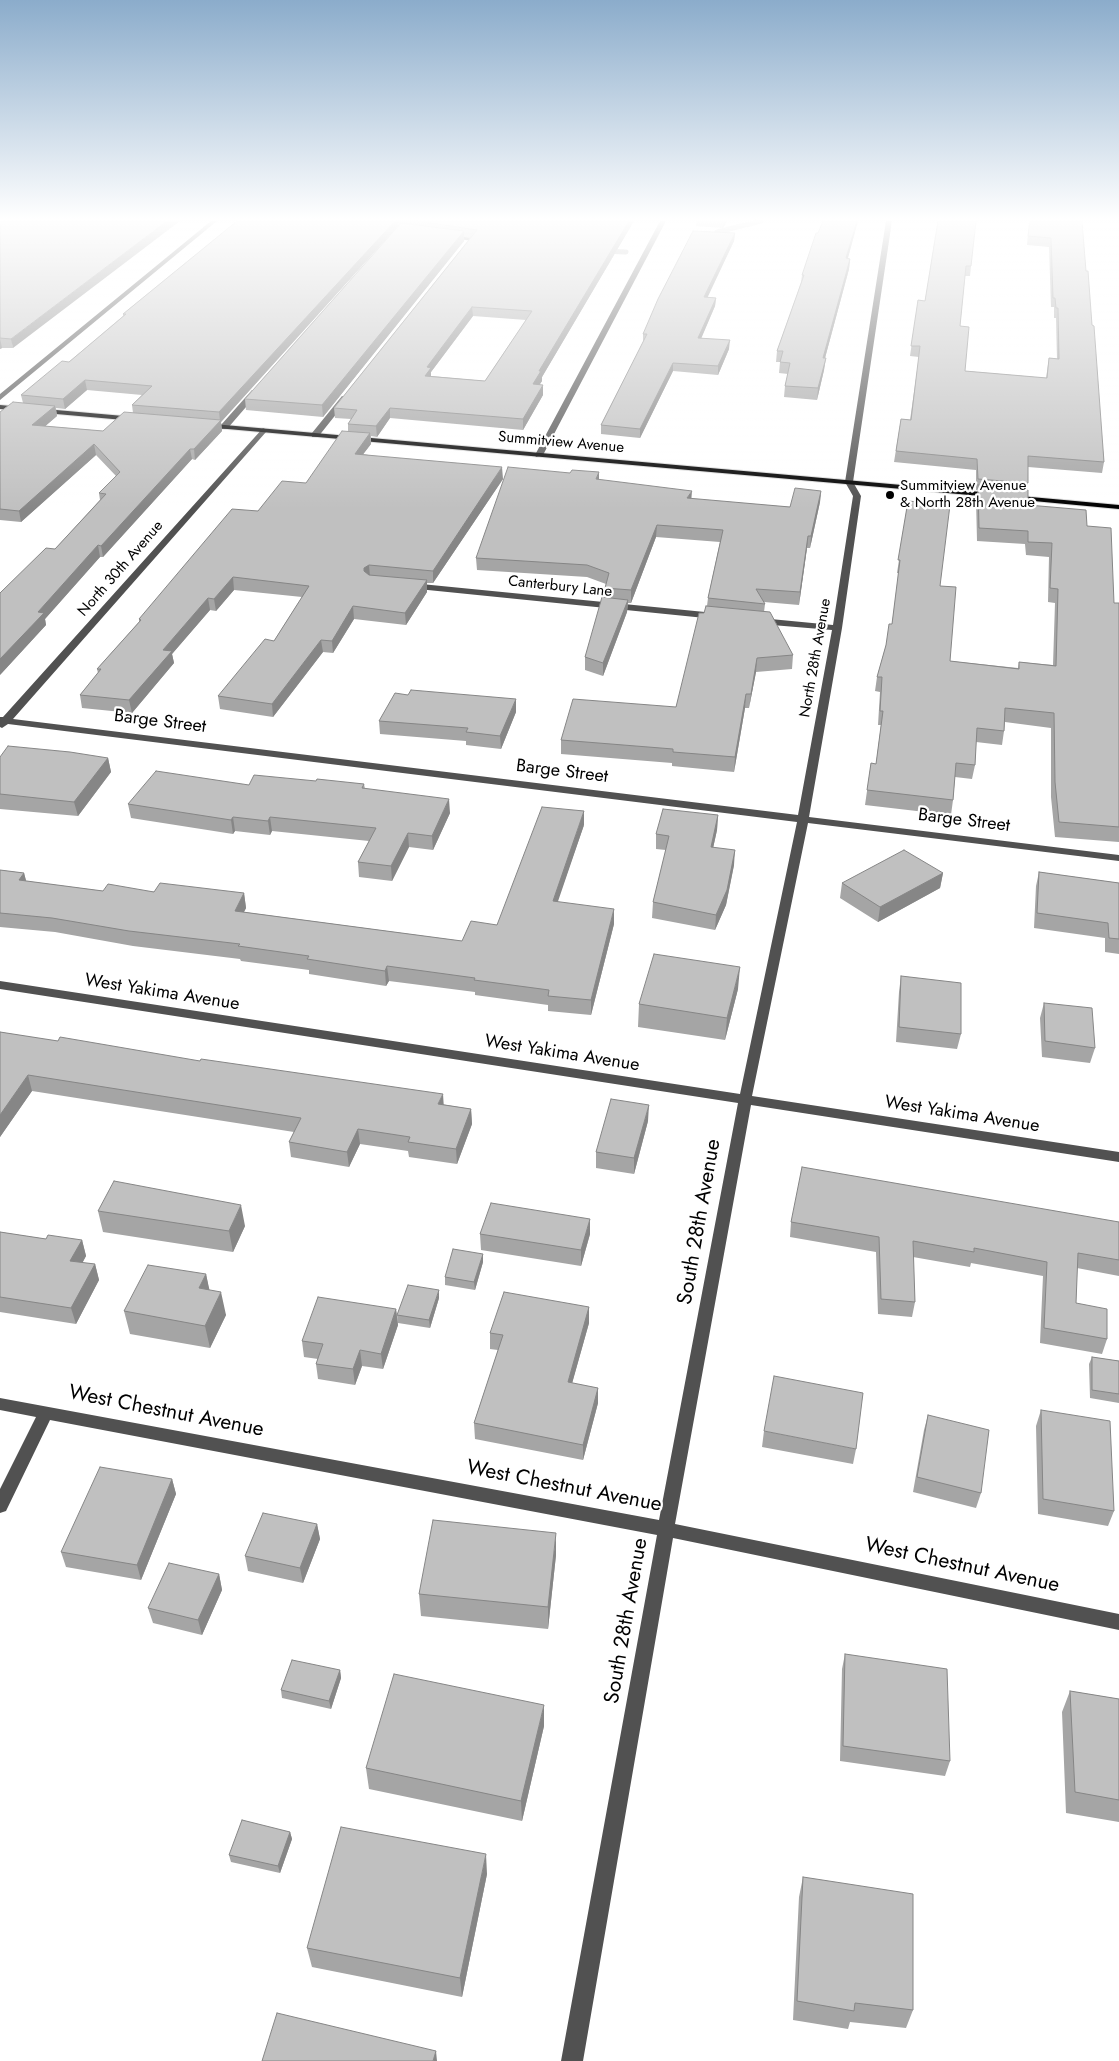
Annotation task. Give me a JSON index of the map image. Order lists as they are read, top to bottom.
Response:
{
  "streets": {
    "main road": ["Summitview Avenue"],
    "street": [
      "North 30th Avenue",
      "Canterbury Lane",
      "North 28th Avenue",
      "Barge Street",
      "West Yakima Avenue",
      "South 28th Avenue",
      "West Chestnut Avenue"
    ]
  },
  "crossings": [
    ["Summitview Avenue", "North 30th Avenue"],
    ["Summitview Avenue", "North 28th Avenue"],
    ["North 30th Avenue", "Barge Street"],
    ["North 28th Avenue", "Barge Street"],
    ["North 28th Avenue", "West Yakima Avenue"],
    ["North 28th Avenue", "South 28th Avenue"],
    ["West Yakima Avenue", "South 28th Avenue"],
    ["South 28th Avenue", "West Chestnut Avenue"]
  ],
  "places": ["Summitview Avenue & North 28th Avenue"]
}
